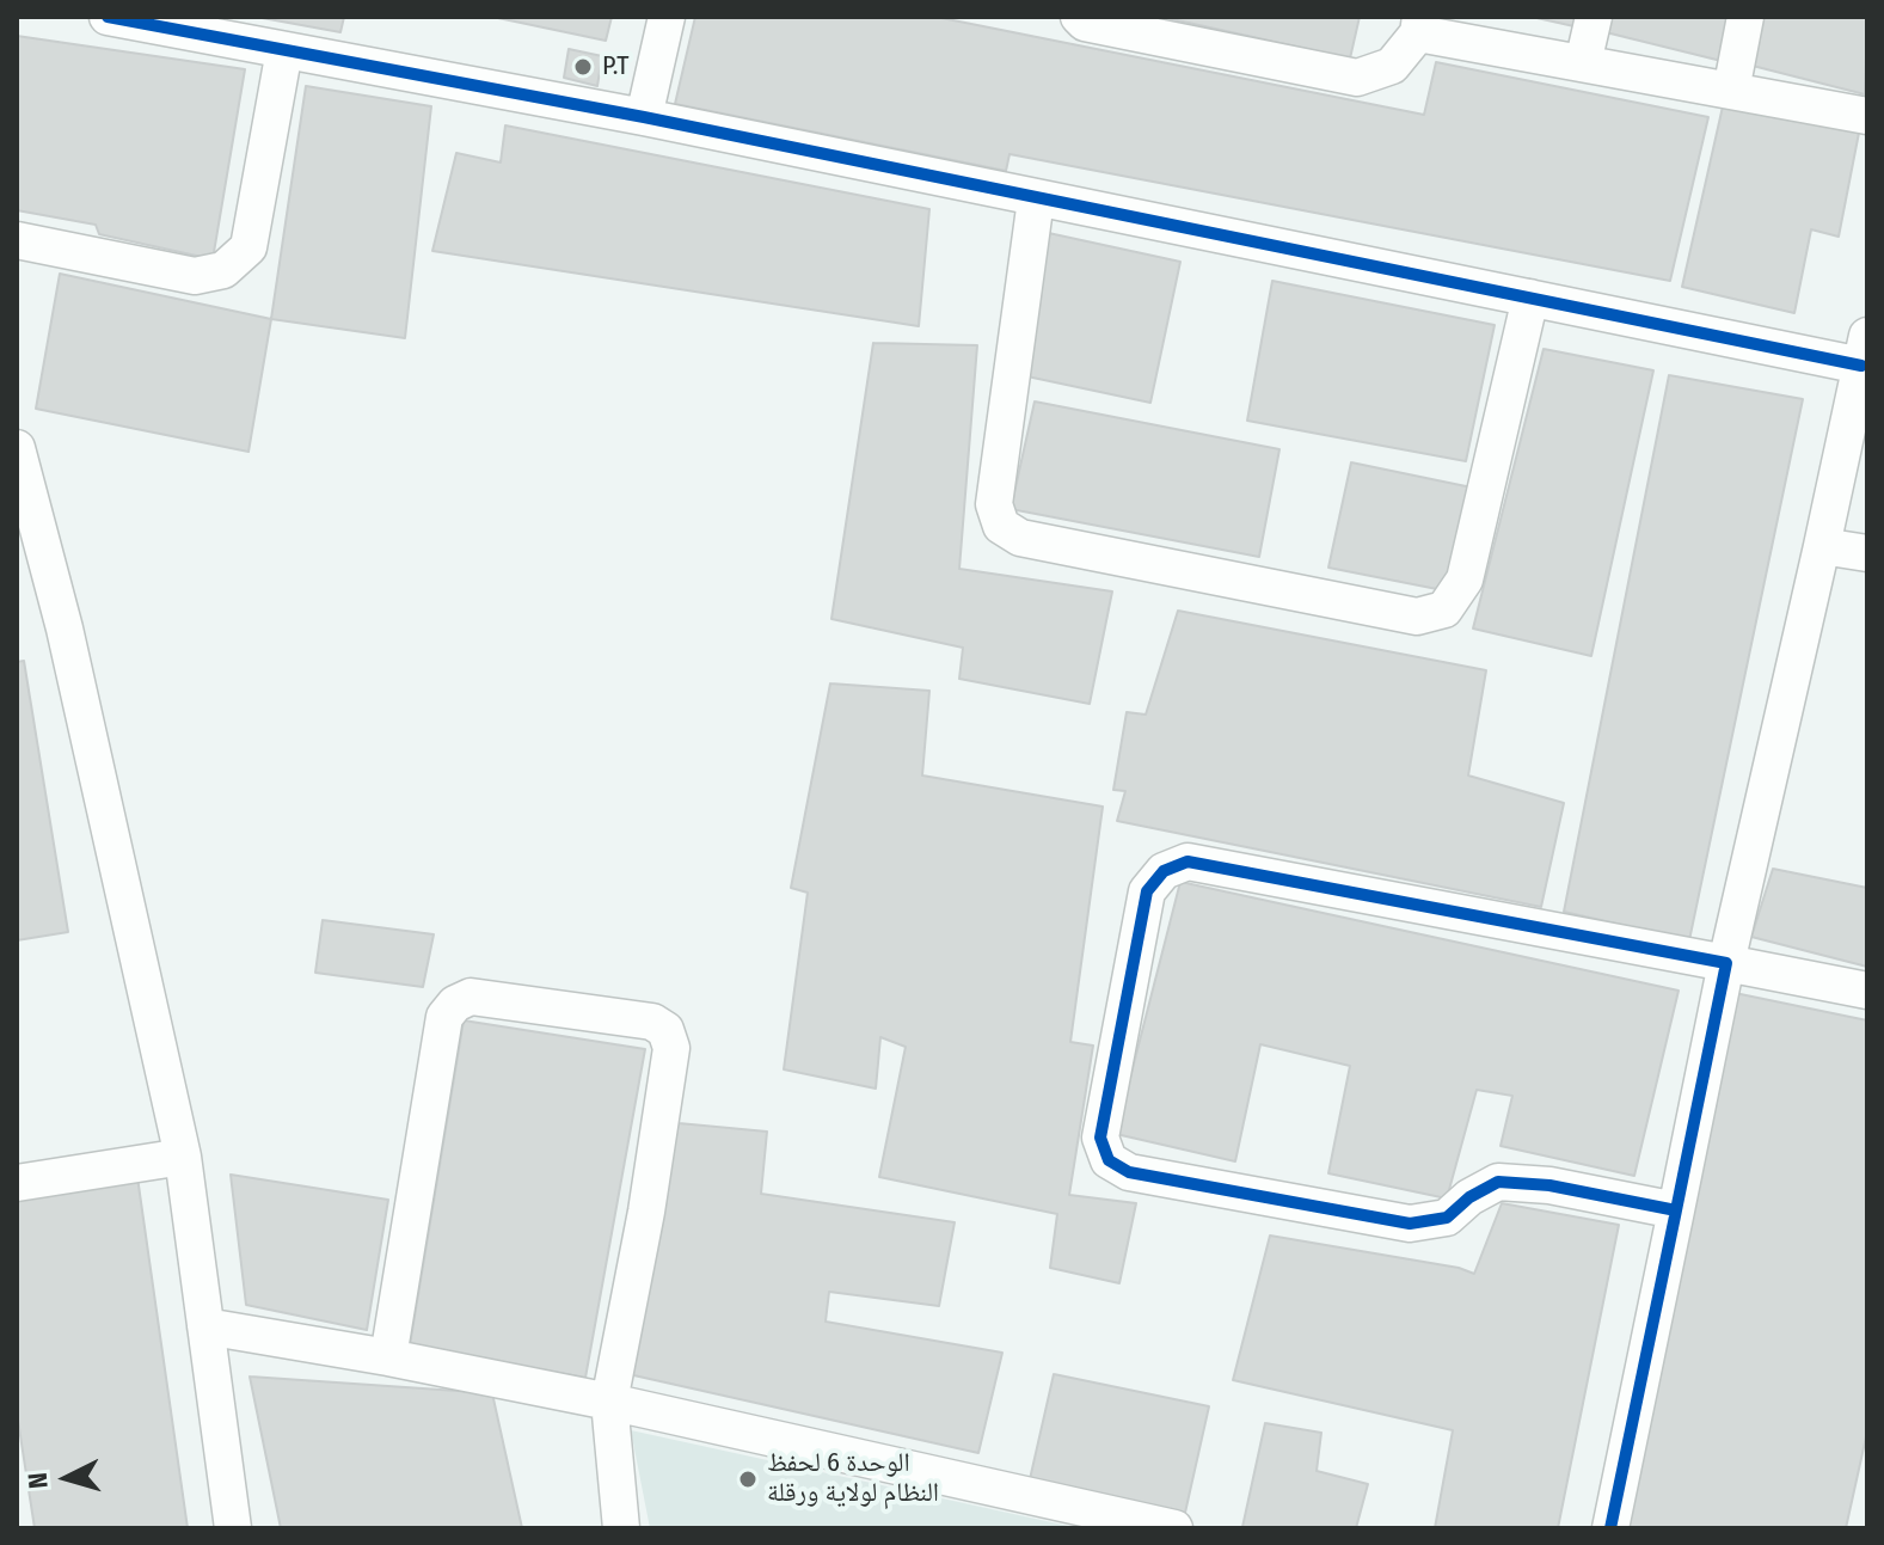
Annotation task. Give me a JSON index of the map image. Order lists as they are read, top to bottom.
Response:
{
  "places": ["P.T", "الوحدة 6 لحفظ النظام لولاية ورقلة"],
  "north": "left"
}
